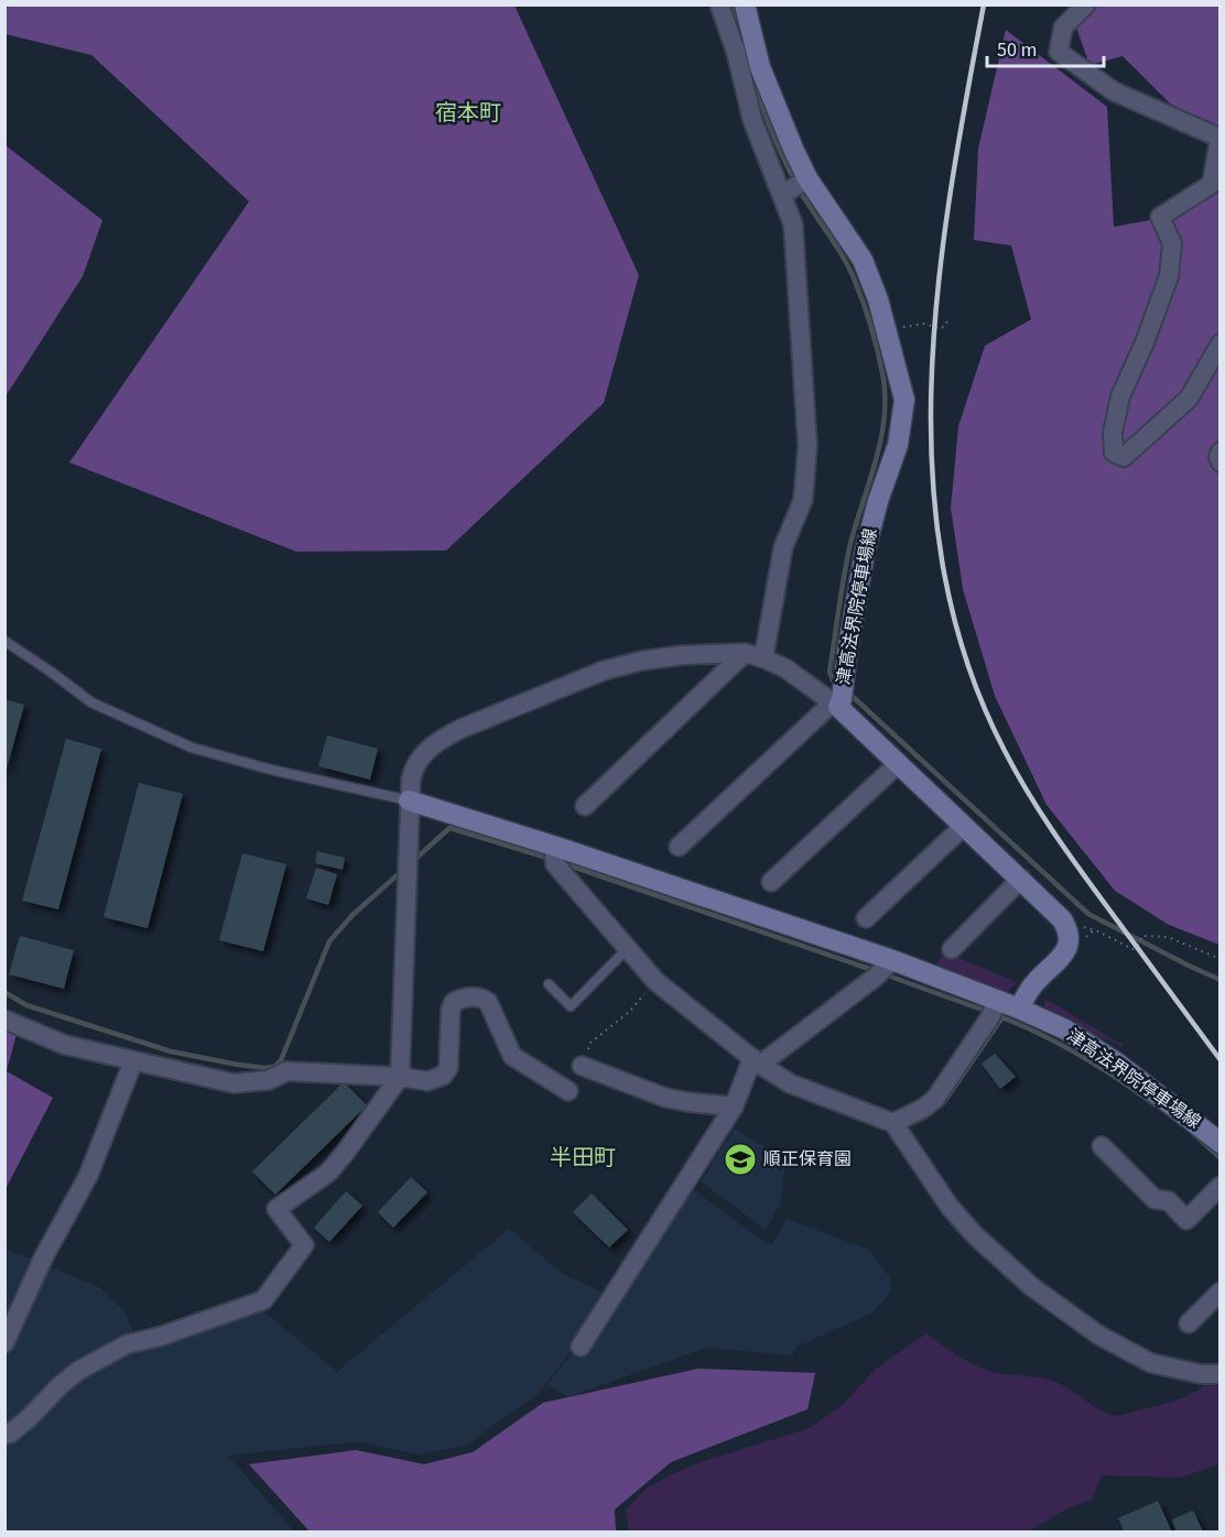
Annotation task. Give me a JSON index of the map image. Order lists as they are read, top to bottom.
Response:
{
  "streets": {
    "main road": ["津高法界院停車場線"]
  },
  "districts": ["宿本町", "半田町"],
  "places": {
    "school or university": ["順正保育園"]
  },
  "scale_bar": "50 m"
}
